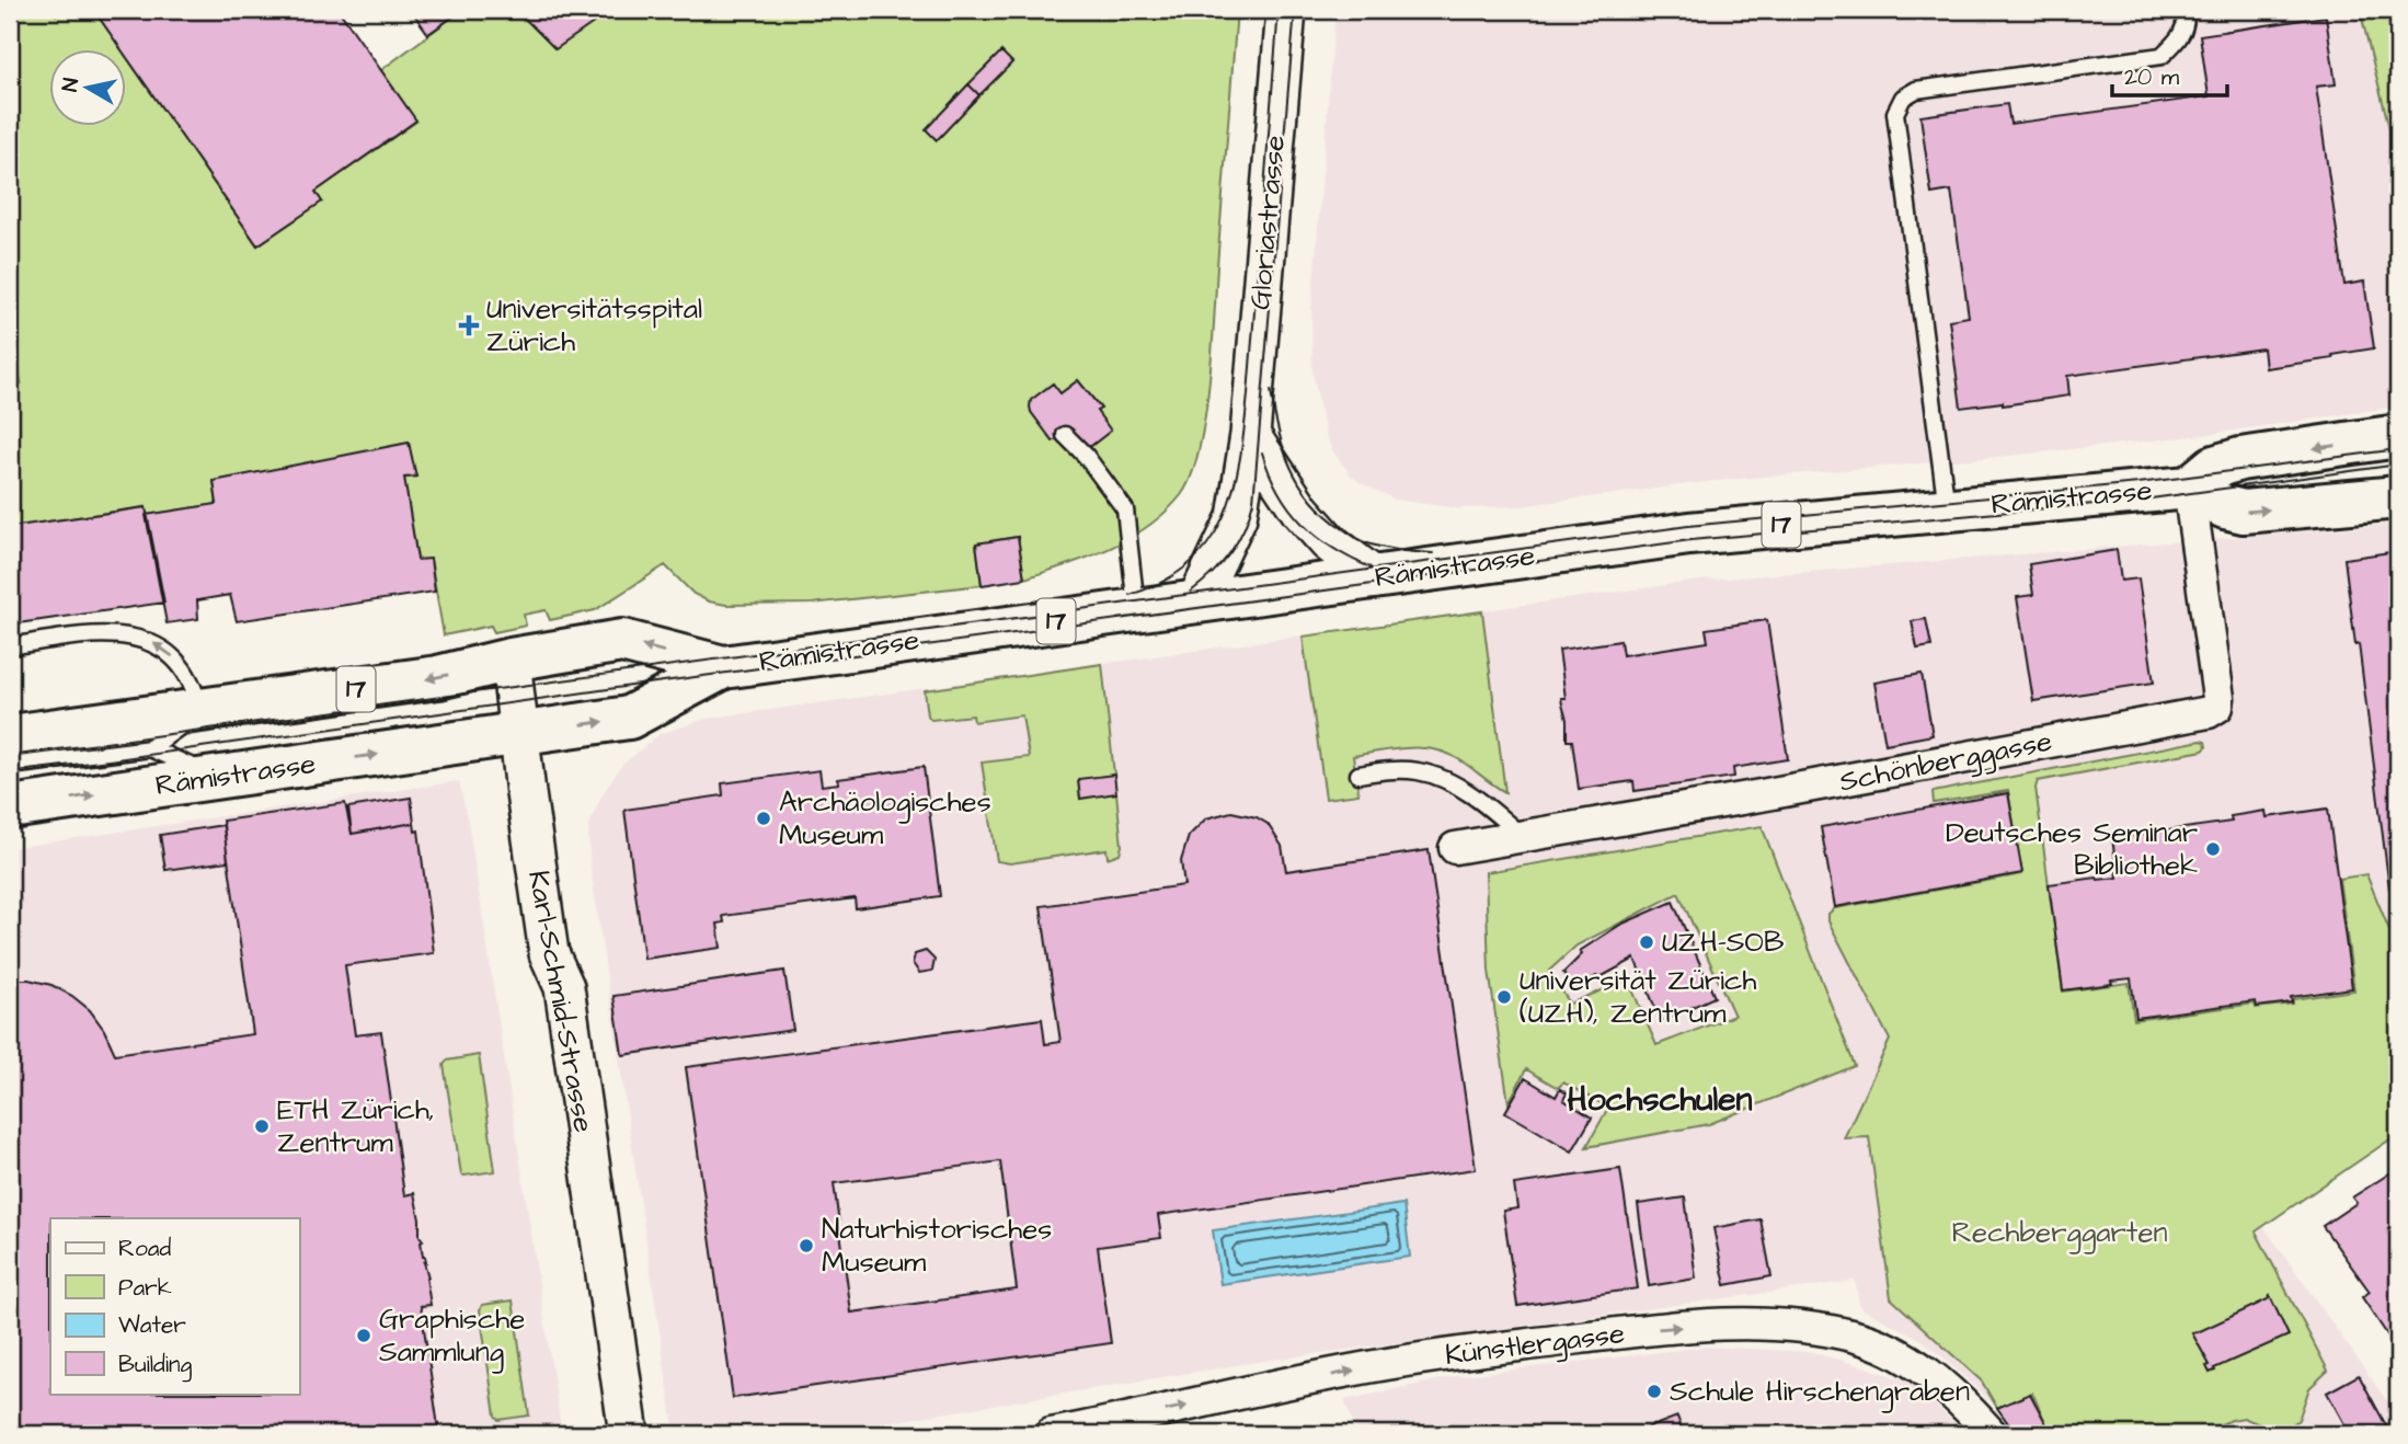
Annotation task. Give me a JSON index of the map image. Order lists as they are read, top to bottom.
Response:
{
  "streets": {
    "main road": ["Rämistrasse", "17"],
    "street": [
      "Gloriastrasse",
      "Schönberggasse",
      "Karl-Schmid-Strasse",
      "Künstlergasse"
    ]
  },
  "crossings": [
    ["Gloriastrasse", "Rämistrasse"],
    ["Rämistrasse", "Schönberggasse"],
    ["Rämistrasse", "Karl-Schmid-Strasse"]
  ],
  "one_way": ["Künstlergasse"],
  "districts": ["Hochschulen"],
  "parks": ["Rechberggarten"],
  "places": {
    "health": ["Universitätsspital Zürich"],
    "other": [
      "Archäologisches Museum",
      "Deutsches Seminar Bibliothek",
      "UZH-SOB",
      "Universität Zürich (UZH), Zentrum",
      "ETH Zürich, Zentrum",
      "Naturhistorisches Museum",
      "Graphische Sammlung",
      "Schule Hirschengraben"
    ]
  },
  "legend": [
    "Road",
    "Park",
    "Water",
    "Building"
  ],
  "scale_bar": "20 m",
  "north": "left"
}
